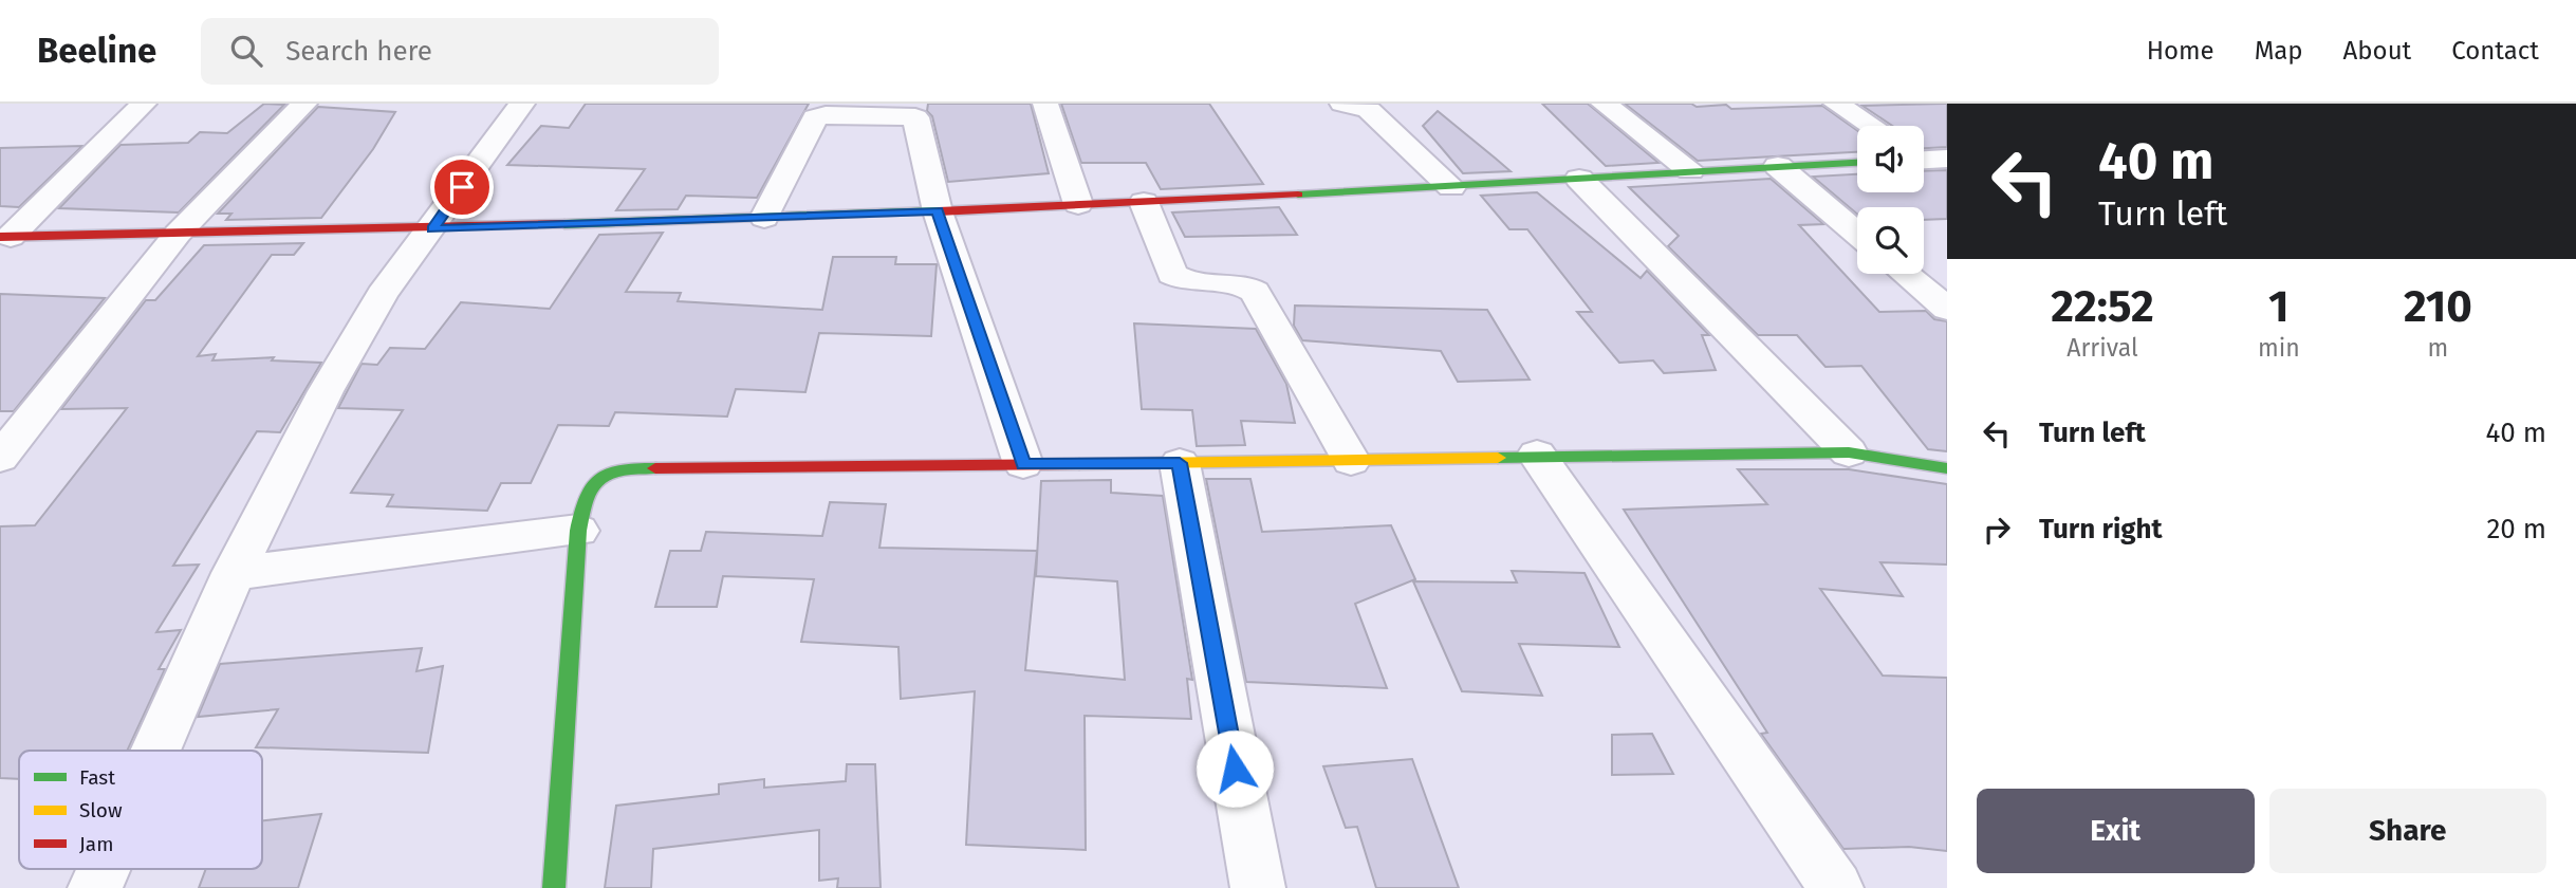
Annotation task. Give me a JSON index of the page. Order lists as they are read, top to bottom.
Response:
{
  "legend": ["Fast", "Slow", "Jam"],
  "page": {
    "header": "Beeline",
    "search": "Search here",
    "nav": [
      "Home",
      "Map",
      "About",
      "Contact"
    ],
    "turn": ["40 m", "Turn left"],
    "eta": [
      "22:52",
      "Arrival",
      "1",
      "min",
      "210",
      "m"
    ],
    "list": [
      {
        "name": "Turn left",
        "value": "40 m"
      },
      {
        "name": "Turn right",
        "value": "20 m"
      }
    ],
    "buttons": ["Exit", "Share"]
  }
}
